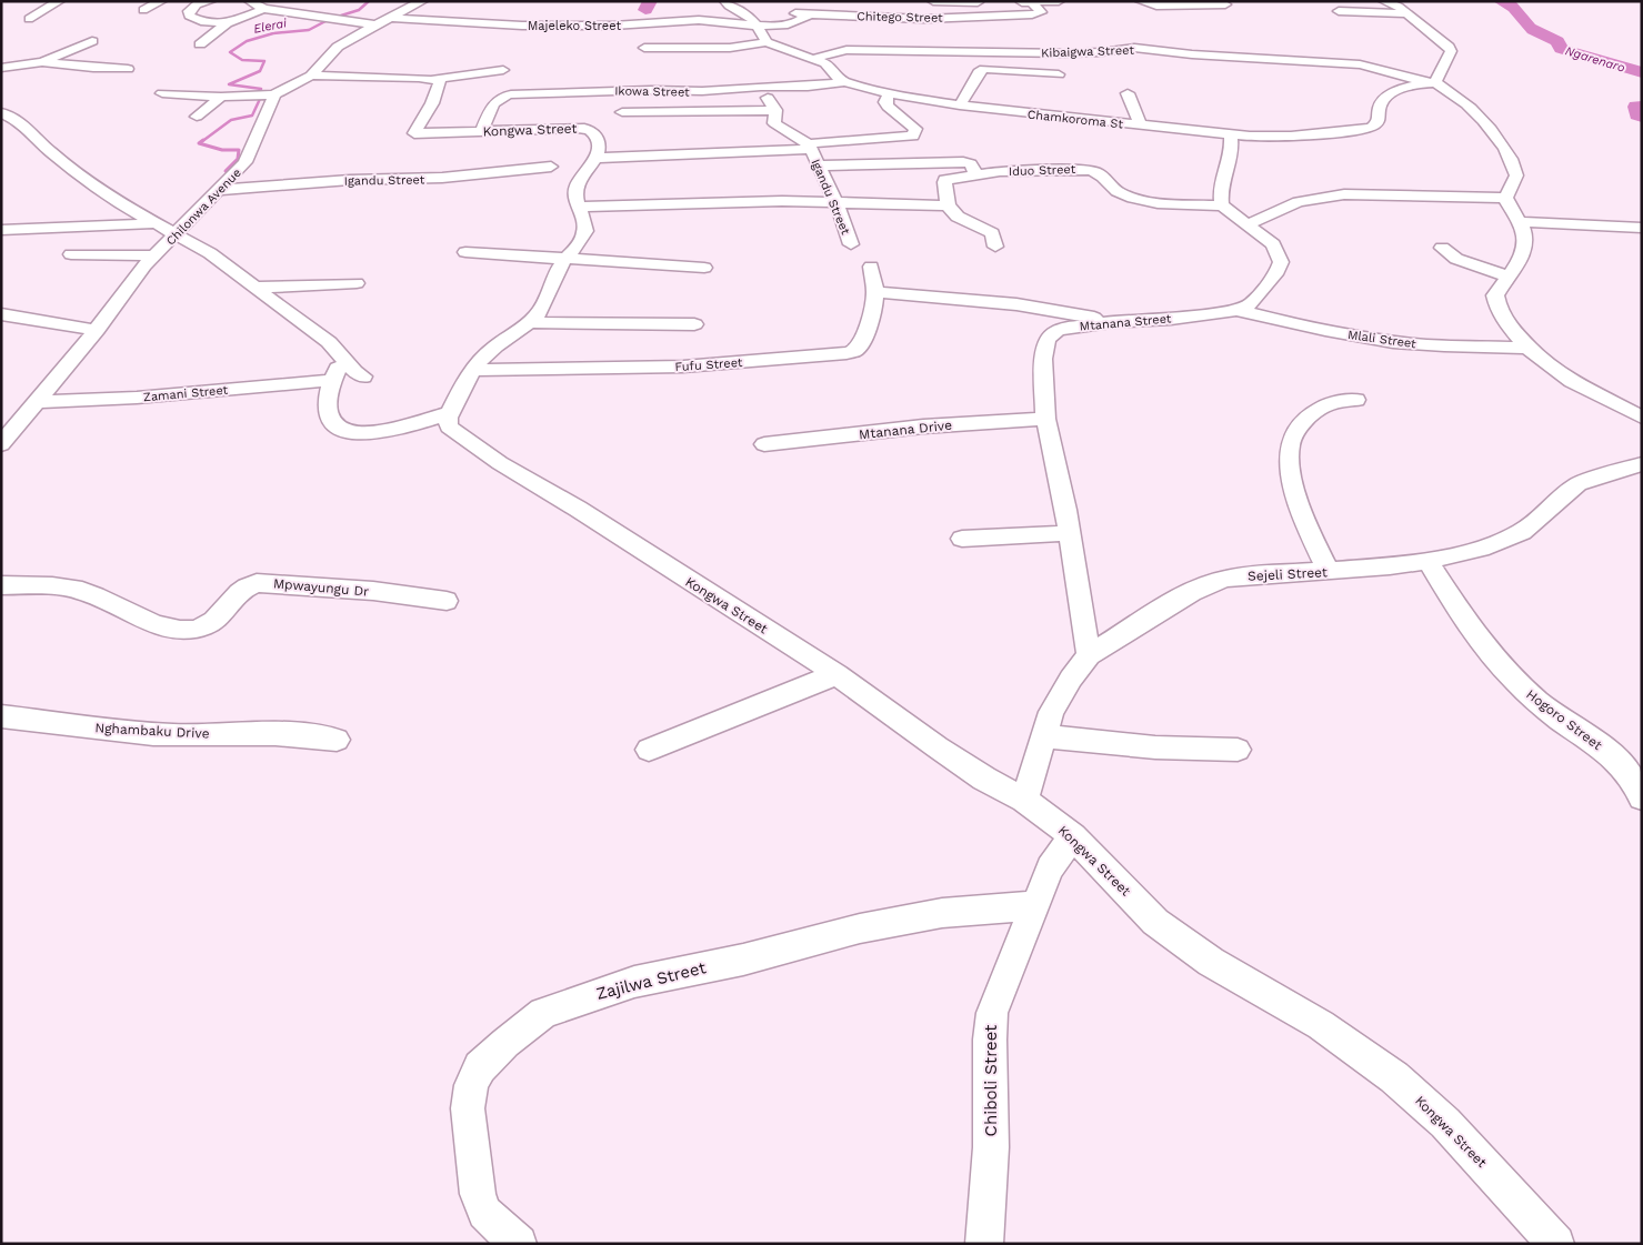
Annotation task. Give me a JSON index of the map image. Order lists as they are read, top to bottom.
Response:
{
  "streets": {
    "street": [
      "Chitego Street",
      "Majeleko Street",
      "Kibaigwa Street",
      "Ikowa Street",
      "Chamkoroma St",
      "Kongwa Street",
      "Iduo Street",
      "Igandu Street",
      "Chilonwa Avenue",
      "Mtanana Street",
      "Mlali Street",
      "Fufu Street",
      "Zamani Street",
      "Mtanana Drive",
      "Sejeli Street",
      "Mpwayungu Dr",
      "Hogoro Street",
      "Nghambaku Drive",
      "Zajilwa Street",
      "Chiboli Street"
    ]
  },
  "crossings": [
    ["Chitego Street", "Majeleko Street"],
    ["Kibaigwa Street", "Chamkoroma St"],
    ["Ikowa Street", "Chamkoroma St"],
    ["Ikowa Street", "Kongwa Street"],
    ["Chamkoroma St", "Igandu Street"],
    ["Kongwa Street", "Igandu Street"],
    ["Kongwa Street", "Fufu Street"],
    ["Kongwa Street", "Sejeli Street"],
    ["Kongwa Street", "Chiboli Street"],
    ["Iduo Street", "Mtanana Street"],
    ["Igandu Street", "Chilonwa Avenue"],
    ["Chilonwa Avenue", "Zamani Street"],
    ["Mtanana Street", "Mlali Street"],
    ["Mtanana Street", "Mtanana Drive"],
    ["Mtanana Street", "Sejeli Street"],
    ["Sejeli Street", "Hogoro Street"],
    ["Zajilwa Street", "Chiboli Street"]
  ],
  "water": ["Elerai", "Ngarenaro"]
}
